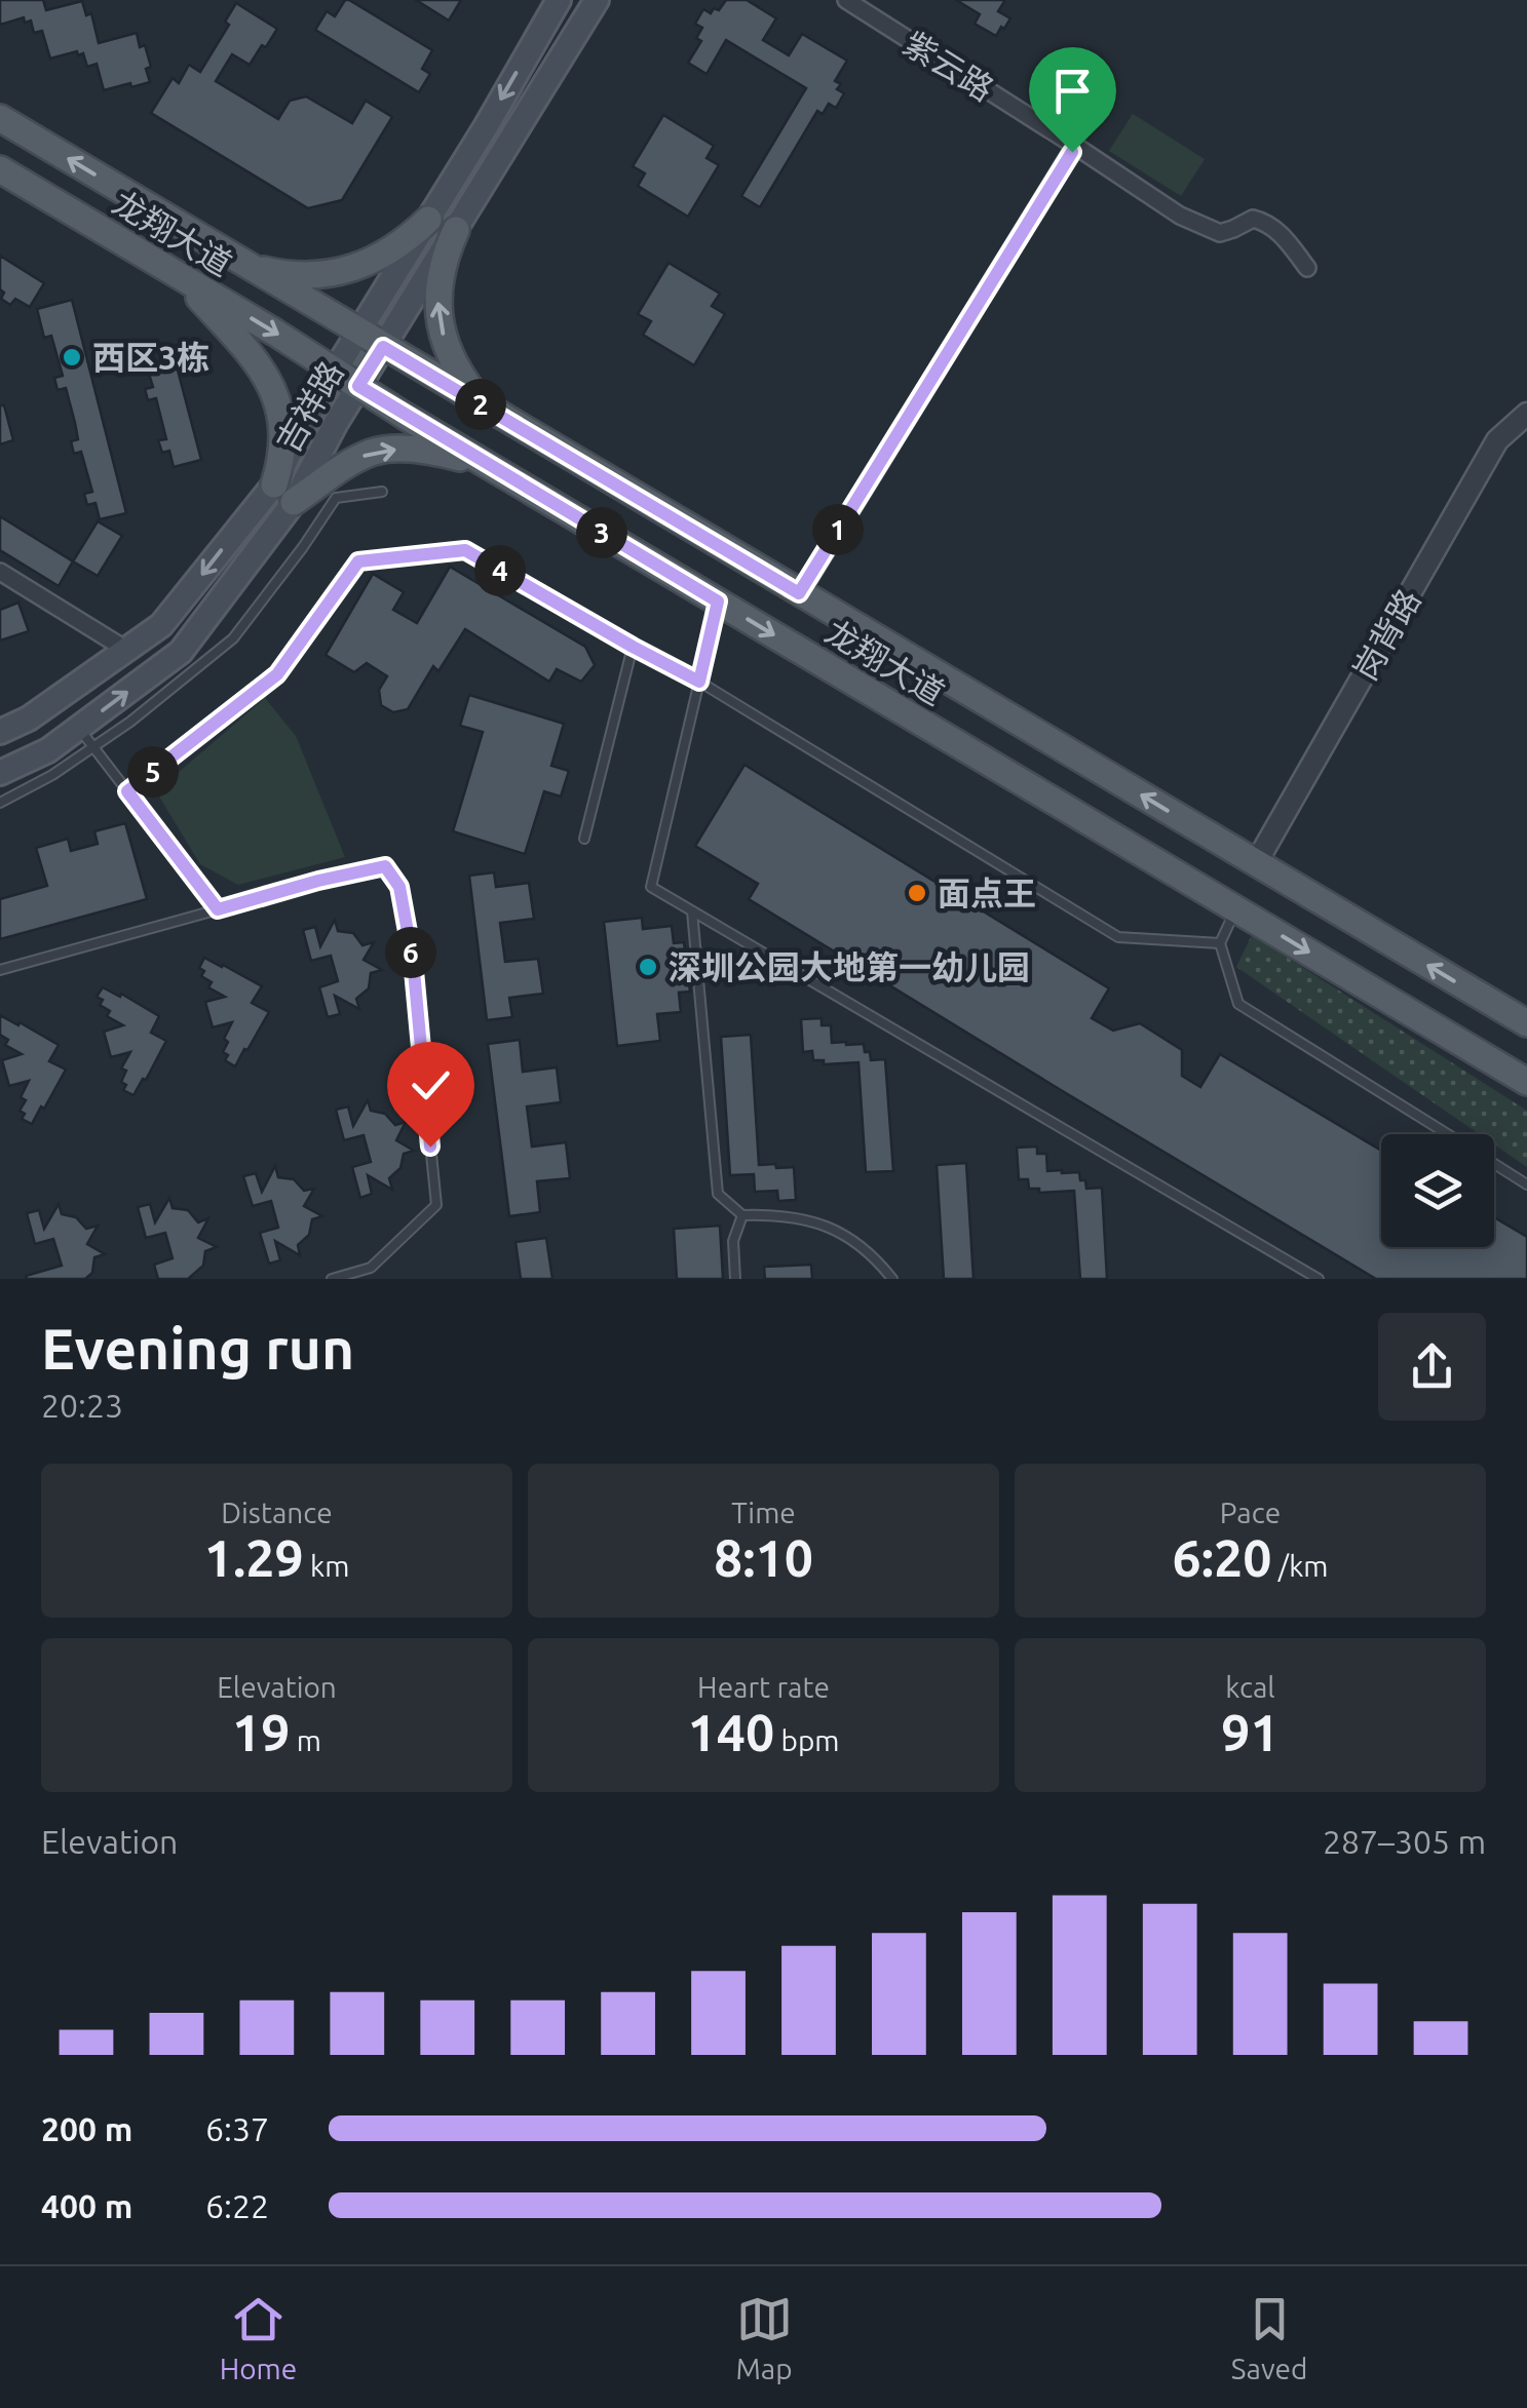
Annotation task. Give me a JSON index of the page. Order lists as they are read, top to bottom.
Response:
{
  "streets": {
    "main road": ["龙翔大道", "吉祥路"],
    "street": ["紫云路", "岗背路"]
  },
  "crossings": [
    ["龙翔大道", "吉祥路"],
    ["龙翔大道", "岗背路"]
  ],
  "places": ["西区3栋", "面点王", "深圳公园大地第一幼儿园"],
  "page": {
    "pins": [
      "2",
      "1",
      "3",
      "4",
      "5",
      "6"
    ],
    "heading": ["Evening run", "20:23"],
    "stats": [
      ["Distance", "1.29 km"],
      ["Time", "8:10"],
      ["Pace", "6:20 /km"],
      ["Elevation", "19 m"],
      ["Heart rate", "140 bpm"],
      ["kcal", "91"]
    ],
    "chart": ["Elevation", "287–305 m"],
    "list": [
      {
        "name": "200 m",
        "note": "6:37"
      },
      {
        "name": "400 m",
        "note": "6:22"
      }
    ],
    "tabs": ["Home", "Map", "Saved"]
  }
}
